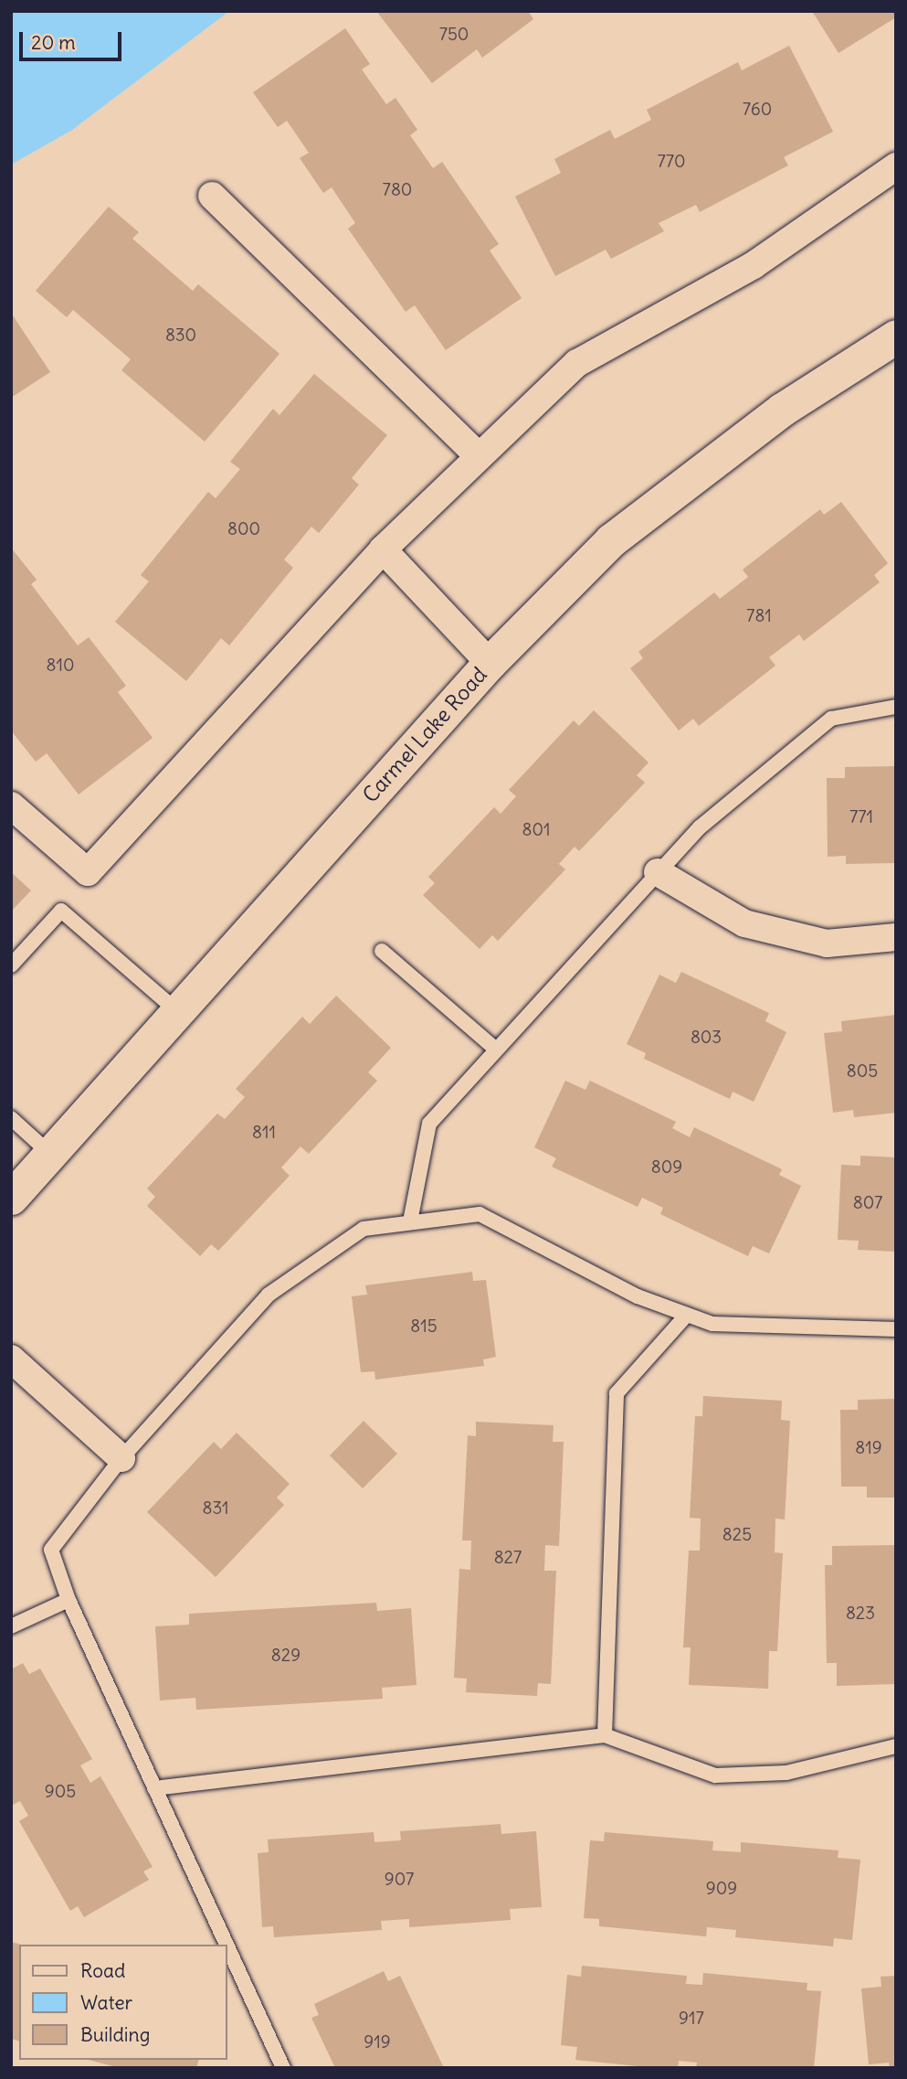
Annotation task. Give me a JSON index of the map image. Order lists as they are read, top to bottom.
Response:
{
  "streets": {
    "street": ["Carmel Lake Road"]
  },
  "house_numbers": [
    "750",
    "760",
    "770",
    "780",
    "830",
    "800",
    "781",
    "810",
    "771",
    "801",
    "803",
    "805",
    "811",
    "809",
    "807",
    "815",
    "819",
    "831",
    "825",
    "827",
    "823",
    "829",
    "905",
    "907",
    "909",
    "917",
    "919"
  ],
  "legend": ["Road", "Water", "Building"],
  "scale_bar": "20 m"
}
